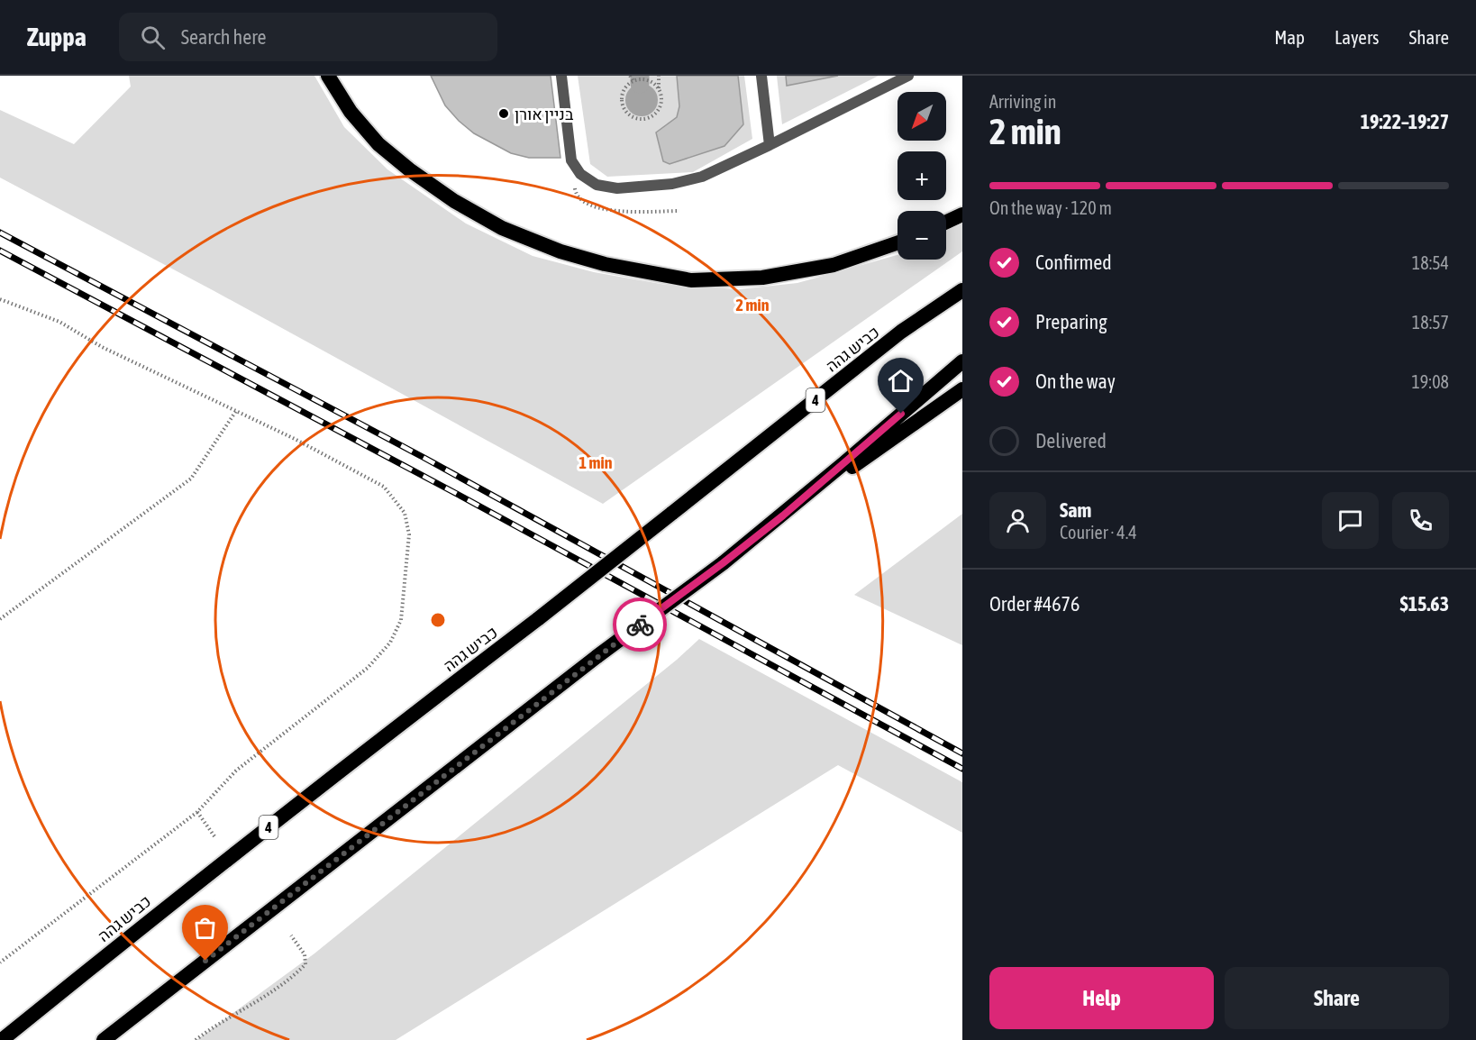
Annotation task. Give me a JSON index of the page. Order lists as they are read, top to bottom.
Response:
{
  "streets": {
    "highway": ["כביש גהה", "4"]
  },
  "places": ["בניין אורן"],
  "north": "bottom left",
  "page": {
    "header": "Zuppa",
    "search": "Search here",
    "nav": ["Map", "Layers", "Share"],
    "heading": ["2 min", "Arriving in", "19:22–19:27"],
    "panel": [
      "Sam",
      "Courier · 4.4",
      "Order #4676",
      "$15.63"
    ],
    "map_buttons": ["+", "−"],
    "bar": "On the way · 120 m",
    "list": [
      ["Confirmed", "18:54"],
      ["Preparing", "18:57"],
      ["On the way", "19:08"],
      "Delivered"
    ],
    "buttons": ["Help", "Share"]
  },
  "rings": ["2 min", "1 min"]
}
